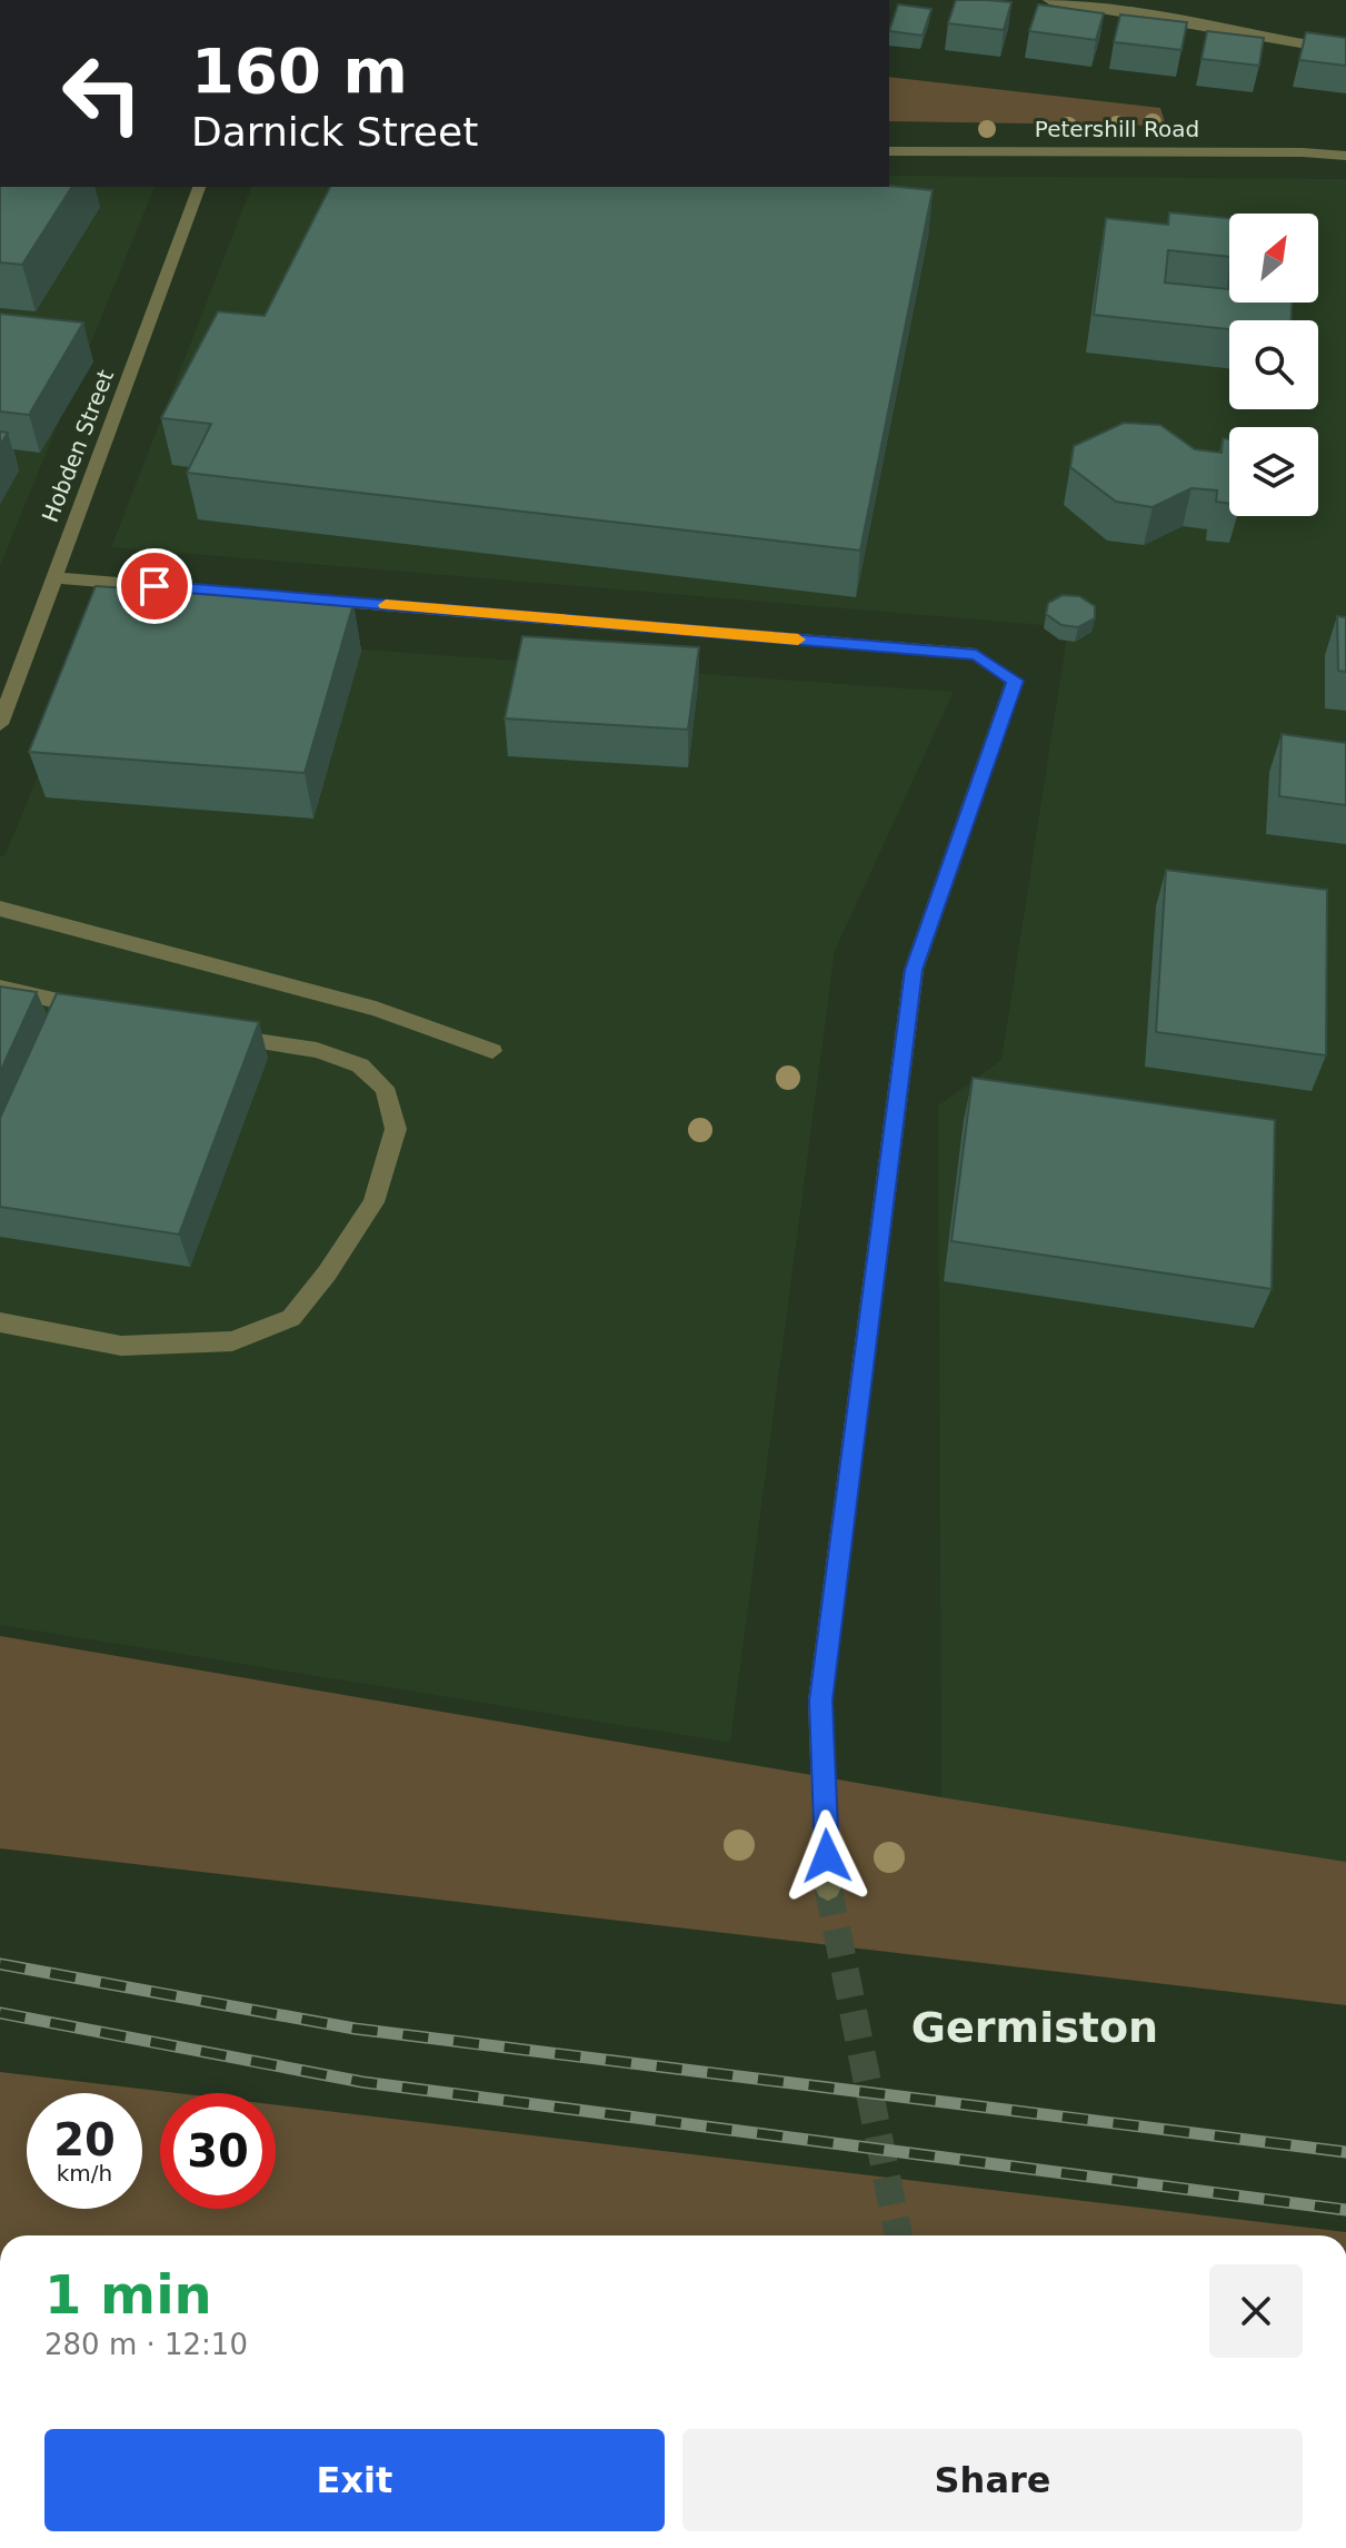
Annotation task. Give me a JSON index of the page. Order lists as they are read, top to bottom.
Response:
{
  "streets": {
    "street": ["Petershill Road", "Hobden Street"]
  },
  "districts": ["Germiston"],
  "north": "top right",
  "page": {
    "turn": ["160 m", "Darnick Street"],
    "speed": "20 km/h",
    "limit": "30",
    "heading": ["1 min", "280 m · 12:10"],
    "buttons": ["Exit", "Share"]
  }
}
